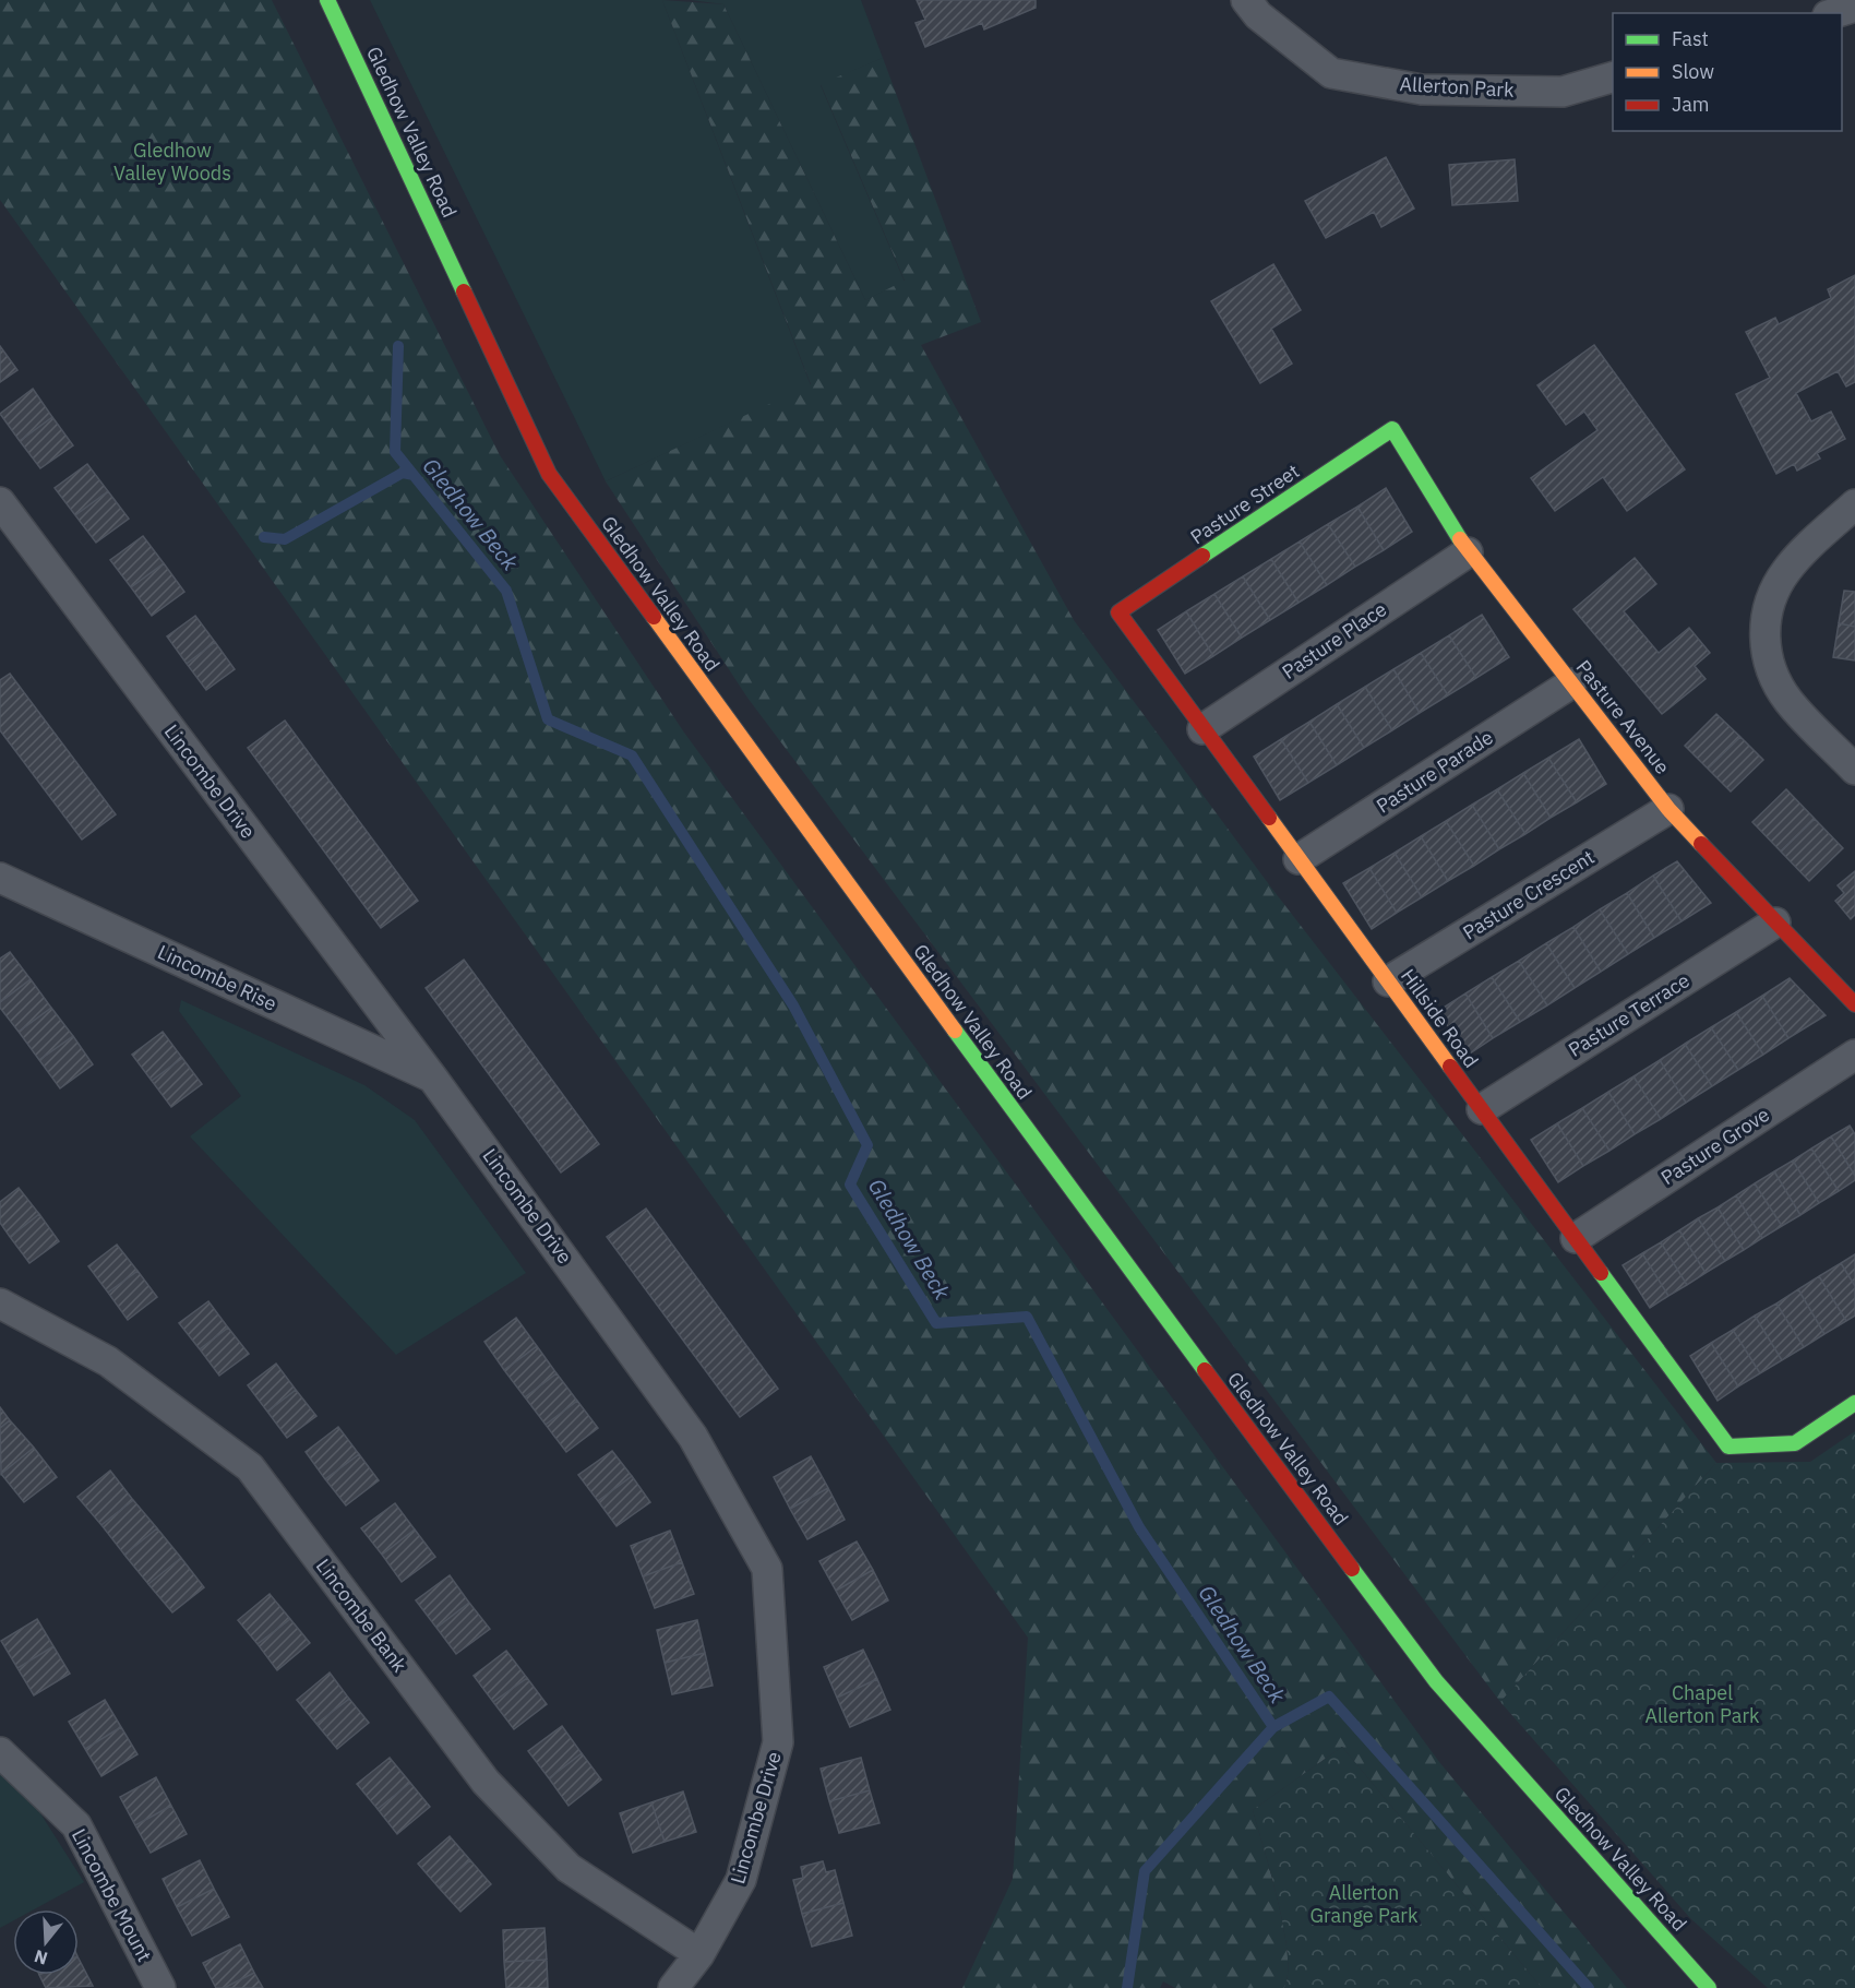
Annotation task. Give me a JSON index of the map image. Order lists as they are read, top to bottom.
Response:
{
  "streets": {
    "street": [
      "Allerton Park",
      "Gledhow Valley Road",
      "Pasture Street",
      "Pasture Place",
      "Pasture Avenue",
      "Pasture Parade",
      "Lincombe Drive",
      "Pasture Crescent",
      "Lincombe Rise",
      "Pasture Terrace",
      "Hillside Road",
      "Pasture Grove",
      "Lincombe Bank",
      "Lincombe Mount"
    ]
  },
  "crossings": [
    ["Pasture Street", "Pasture Avenue"],
    ["Pasture Street", "Hillside Road"],
    ["Pasture Place", "Pasture Avenue"],
    ["Pasture Place", "Hillside Road"],
    ["Pasture Avenue", "Pasture Parade"],
    ["Pasture Avenue", "Pasture Crescent"],
    ["Pasture Avenue", "Pasture Terrace"],
    ["Pasture Parade", "Hillside Road"],
    ["Lincombe Drive", "Lincombe Rise"],
    ["Lincombe Drive", "Lincombe Bank"],
    ["Pasture Crescent", "Hillside Road"],
    ["Pasture Terrace", "Hillside Road"],
    ["Hillside Road", "Pasture Grove"]
  ],
  "water": ["Gledhow Beck"],
  "parks": ["Gledhow Valley Woods", "Chapel Allerton Park", "Allerton Grange Park"],
  "legend": ["Fast", "Slow", "Jam"],
  "north": "bottom"
}
